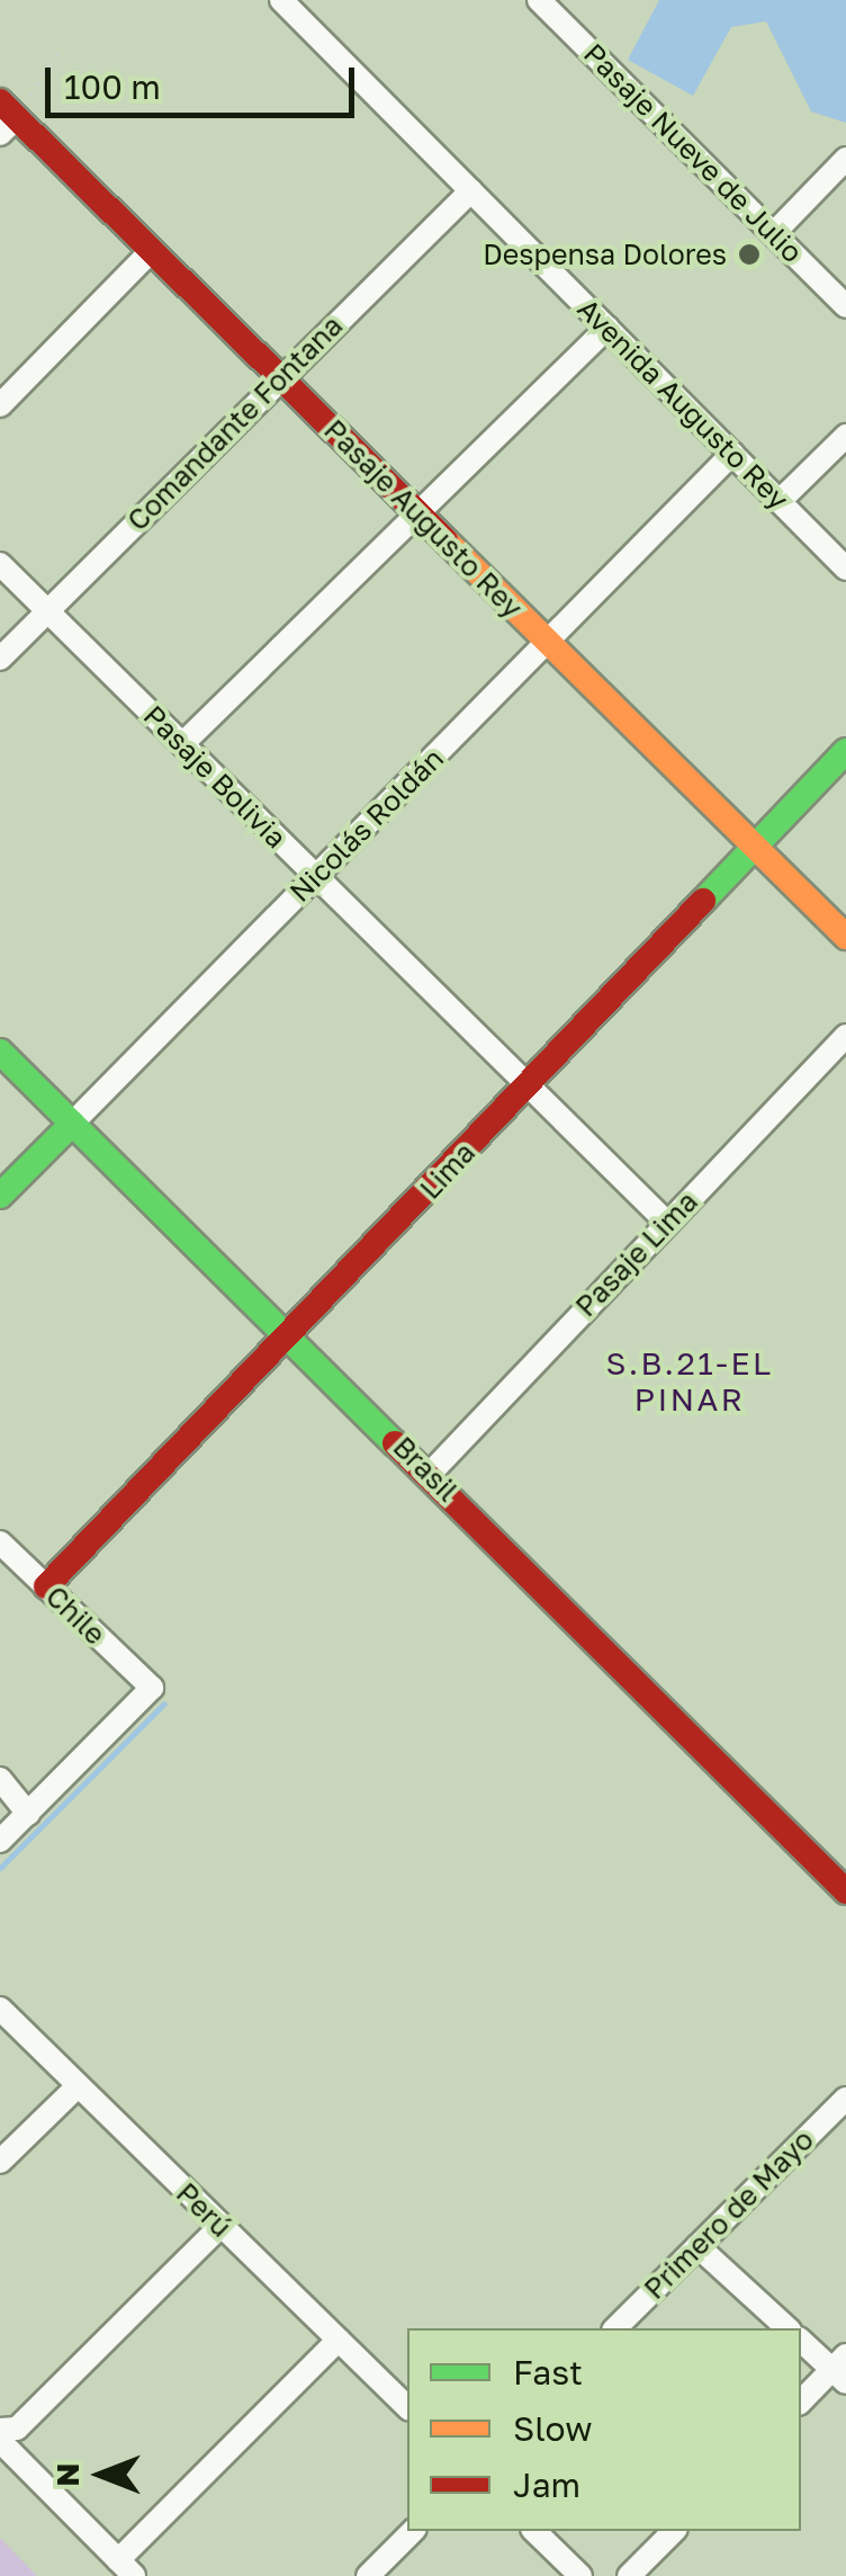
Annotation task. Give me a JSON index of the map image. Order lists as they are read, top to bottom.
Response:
{
  "streets": {
    "street": [
      "Pasaje Nueve de Julio",
      "Avenida Augusto Rey",
      "Comandante Fontana",
      "Pasaje Augusto Rey",
      "Pasaje Bolivia",
      "Nicolás Roldán",
      "Lima",
      "Pasaje Lima",
      "Brasil",
      "Chile",
      "Perú",
      "Primero de Mayo"
    ]
  },
  "crossings": [
    ["Avenida Augusto Rey", "Comandante Fontana"],
    ["Avenida Augusto Rey", "Nicolás Roldán"],
    ["Comandante Fontana", "Pasaje Augusto Rey"],
    ["Comandante Fontana", "Pasaje Bolivia"],
    ["Pasaje Augusto Rey", "Nicolás Roldán"],
    ["Pasaje Augusto Rey", "Lima"],
    ["Pasaje Bolivia", "Nicolás Roldán"],
    ["Pasaje Bolivia", "Lima"],
    ["Pasaje Bolivia", "Pasaje Lima"],
    ["Nicolás Roldán", "Brasil"],
    ["Lima", "Brasil"],
    ["Lima", "Chile"],
    ["Pasaje Lima", "Brasil"]
  ],
  "districts": ["S.B.21-EL PINAR"],
  "places": ["Despensa Dolores"],
  "legend": ["Fast", "Slow", "Jam"],
  "scale_bar": "100 m",
  "north": "left"
}
